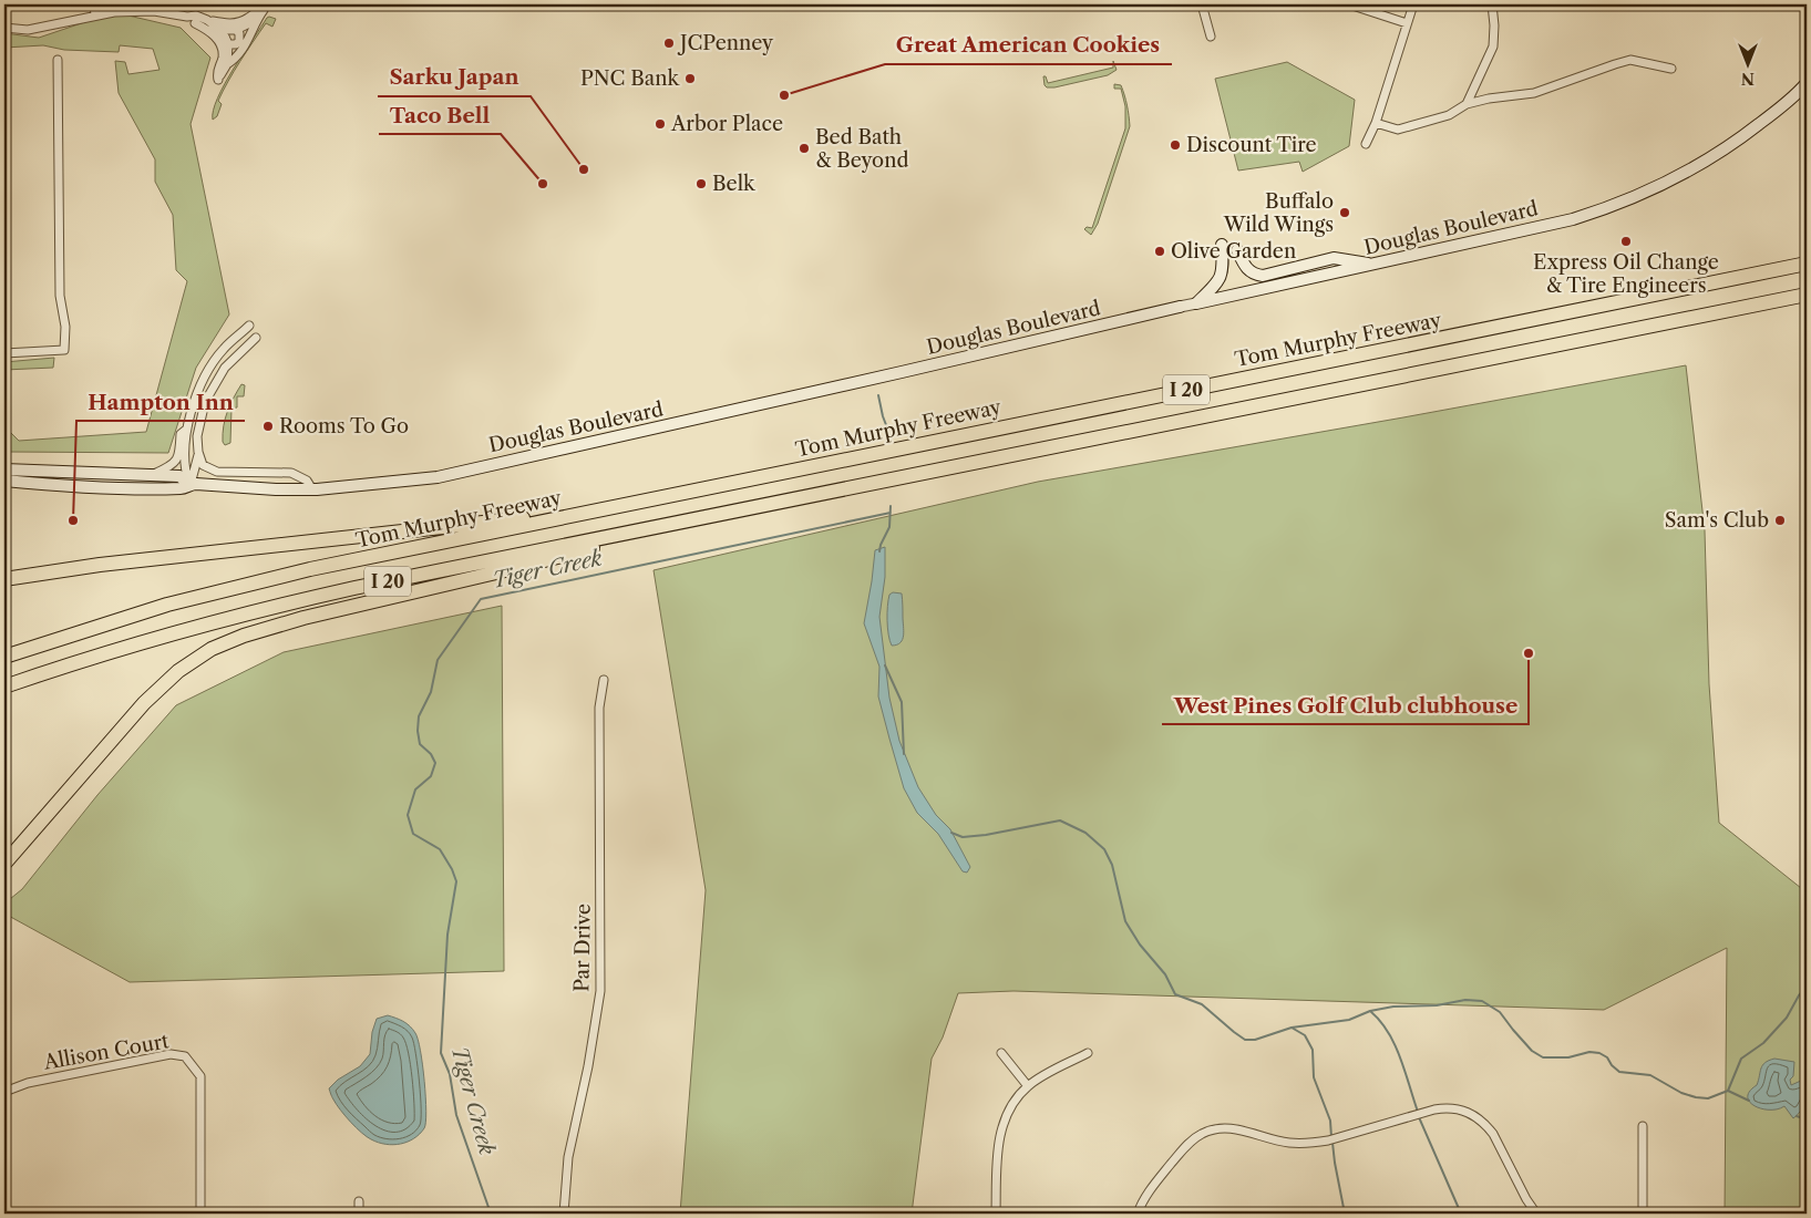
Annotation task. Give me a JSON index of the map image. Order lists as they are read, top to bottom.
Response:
{
  "streets": {
    "highway": ["Tom Murphy Freeway", "I 20"],
    "main road": ["Douglas Boulevard"],
    "street": ["Par Drive", "Allison Court"]
  },
  "water": ["Tiger Creek"],
  "places": [
    "JCPenney",
    "PNC Bank",
    "Great American Cookies",
    "Arbor Place",
    "Discount Tire",
    "Bed Bath & Beyond",
    "Sarku Japan",
    "Taco Bell",
    "Belk",
    "Buffalo Wild Wings",
    "Express Oil Change & Tire Engineers",
    "Olive Garden",
    "Rooms To Go",
    "Hampton Inn",
    "Sam's Club",
    "West Pines Golf Club clubhouse"
  ],
  "north": "bottom"
}
